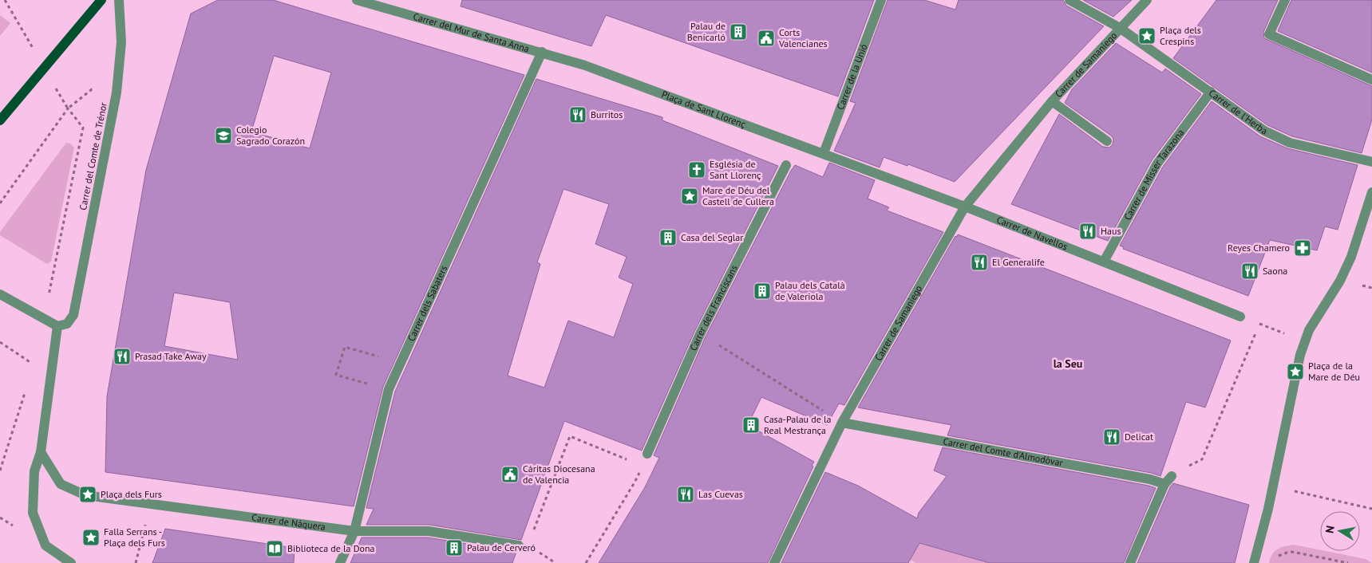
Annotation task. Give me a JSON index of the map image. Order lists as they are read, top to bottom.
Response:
{
  "streets": {
    "street": [
      "Carrer del Mur de Santa Anna",
      "Carrer de Samaniego",
      "Carrer de la Unió",
      "Plaça de Sant Llorenç",
      "Carrer de l'Herba",
      "Carrer del Comte de Trénor",
      "Carrer de Misser Tarazona",
      "Carrer de Navellos",
      "Carrer dels Sabaters",
      "Carrer dels Franciscans",
      "Carrer del Comte d'Almodòvar",
      "Carrer de Nàquera"
    ]
  },
  "crossings": [
    ["Carrer del Mur de Santa Anna", "Plaça de Sant Llorenç"],
    ["Carrer del Mur de Santa Anna", "Carrer dels Sabaters"],
    ["Carrer de Samaniego", "Carrer de l'Herba"],
    ["Carrer de Samaniego", "Carrer de Navellos"],
    ["Carrer de Samaniego", "Carrer del Comte d'Almodòvar"],
    ["Carrer de la Unió", "Plaça de Sant Llorenç"],
    ["Carrer de la Unió", "Carrer de Navellos"],
    ["Plaça de Sant Llorenç", "Carrer de Navellos"],
    ["Carrer de l'Herba", "Carrer de Misser Tarazona"],
    ["Carrer de Misser Tarazona", "Carrer de Navellos"],
    ["Carrer dels Sabaters", "Carrer de Nàquera"]
  ],
  "districts": ["la Seu"],
  "places": {
    "building": [
      "Palau de Benicarló",
      "Casa del Seglar",
      "Palau dels Català de Valeriola",
      "Casa-Palau de la Real Mestrança",
      "Palau de Cerveró"
    ],
    "place": [
      "Plaça dels Crespins",
      "Mare de Déu del Castell de Cullera",
      "Plaça de la Mare de Déu",
      "Plaça dels Furs",
      "Falla Serrans - Plaça dels Furs"
    ],
    "public building": ["Corts Valencianes", "Cáritas Diocesana de Valencia"],
    "restaurant": [
      "Burritos",
      "Haus",
      "El Generalife",
      "Saona",
      "Prasad Take Away",
      "Delicat",
      "Las Cuevas"
    ],
    "school or university": ["Colegio Sagrado Corazón"],
    "church": ["Església de Sant Llorenç"],
    "pharmacy": ["Reyes Chamero"],
    "library": ["Biblioteca de la Dona"]
  },
  "north": "left"
}
